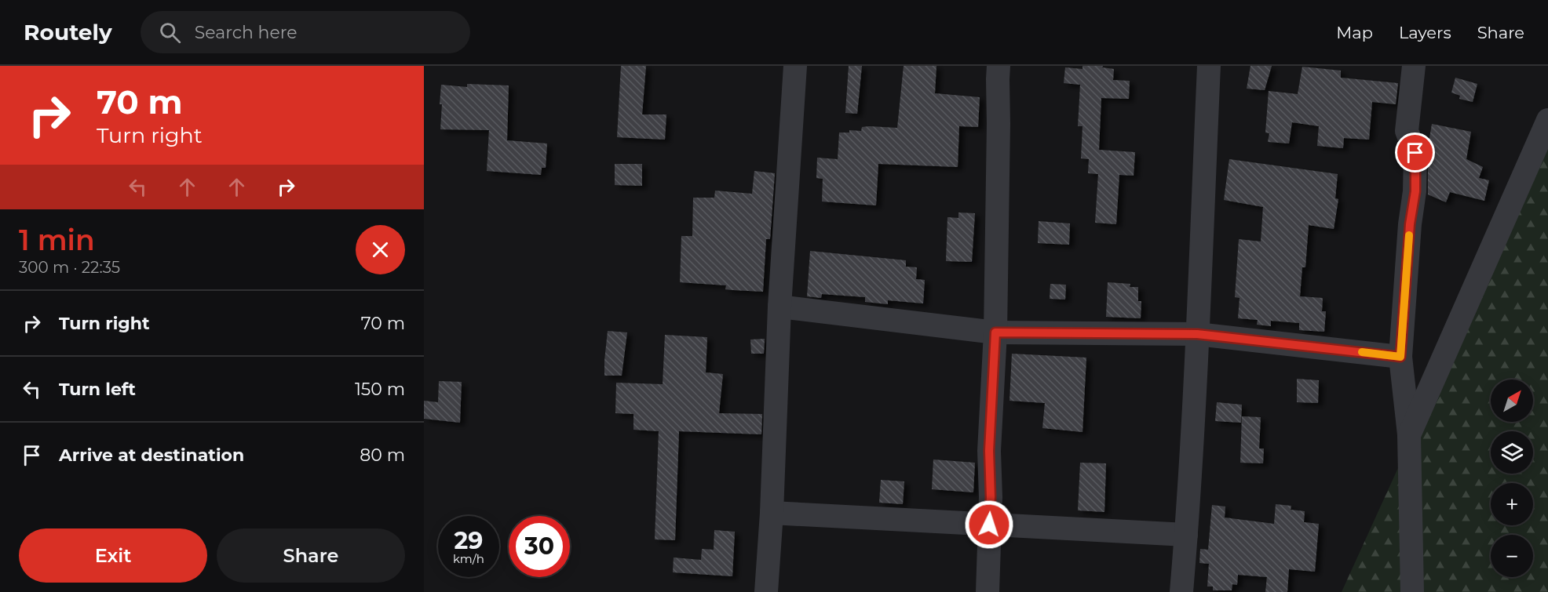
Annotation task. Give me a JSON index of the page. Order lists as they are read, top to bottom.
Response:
{
  "north": "top right",
  "page": {
    "header": "Routely",
    "search": "Search here",
    "nav": ["Map", "Layers", "Share"],
    "turn": ["70 m", "Turn right"],
    "heading": ["1 min", "300 m · 22:35"],
    "list": [
      {
        "name": "Turn right",
        "value": "70 m"
      },
      {
        "name": "Turn left",
        "value": "150 m"
      },
      {
        "name": "Arrive at destination",
        "value": "80 m"
      }
    ],
    "map_buttons": ["+", "−"],
    "speed": "29 km/h",
    "limit": "30",
    "buttons": ["Exit", "Share"]
  }
}
